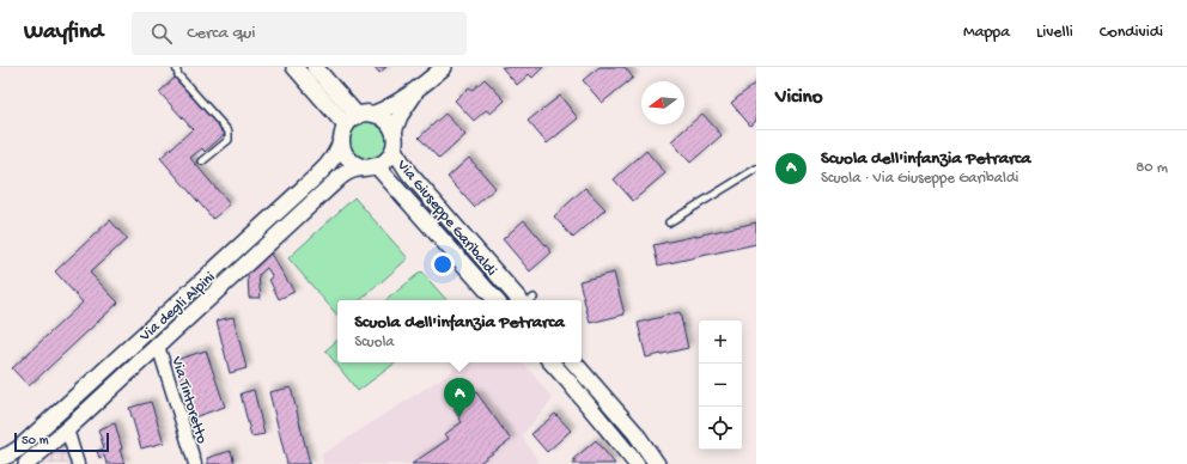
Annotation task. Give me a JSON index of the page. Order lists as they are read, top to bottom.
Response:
{
  "streets": {
    "street": ["Via Giuseppe Garibaldi", "Via degli Alpini", "Via Tintoretto"]
  },
  "crossings": [
    ["Via Giuseppe Garibaldi", "Via degli Alpini"]
  ],
  "scale_bar": "50 m",
  "north": "left",
  "page": {
    "header": "Wayfind",
    "search": "Cerca qui",
    "nav": ["Mappa", "Livelli", "Condividi"],
    "heading": "Vicino",
    "list": [
      {
        "mark": "A",
        "name": "Scuola dell'infanzia Petrarca",
        "note": "Scuola · Via Giuseppe Garibaldi",
        "value": "80 m"
      }
    ],
    "popup": ["Scuola dell'infanzia Petrarca", "Scuola"],
    "map_buttons": ["+", "−"],
    "pins": "A",
    "scale": "50 m"
  }
}
